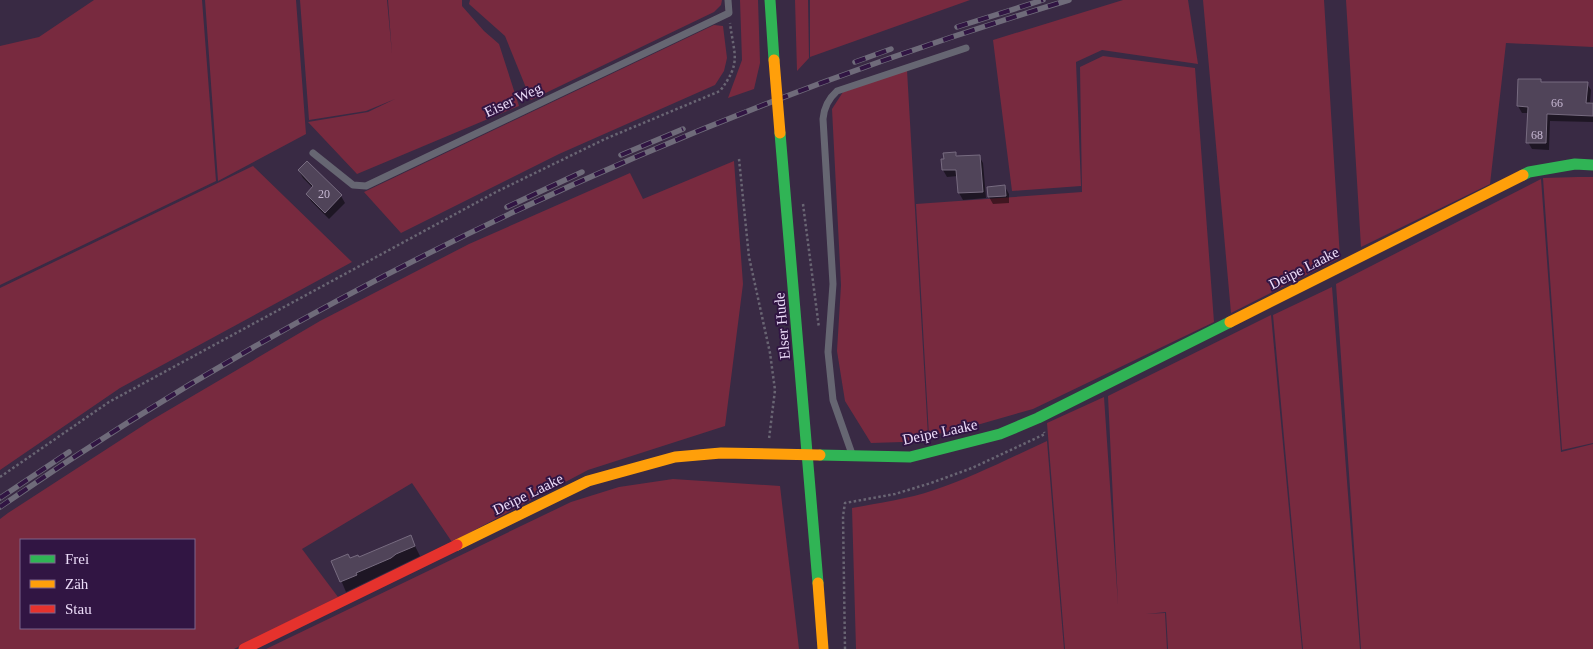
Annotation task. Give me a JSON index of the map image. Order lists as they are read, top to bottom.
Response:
{
  "streets": {
    "street": ["Deipe Laake", "Elser Hude"],
    "lane": ["Eiser Weg"]
  },
  "crossings": [
    ["Deipe Laake", "Elser Hude"]
  ],
  "house_numbers": ["66", "68", "20"],
  "legend": ["Frei", "Zäh", "Stau"]
}
